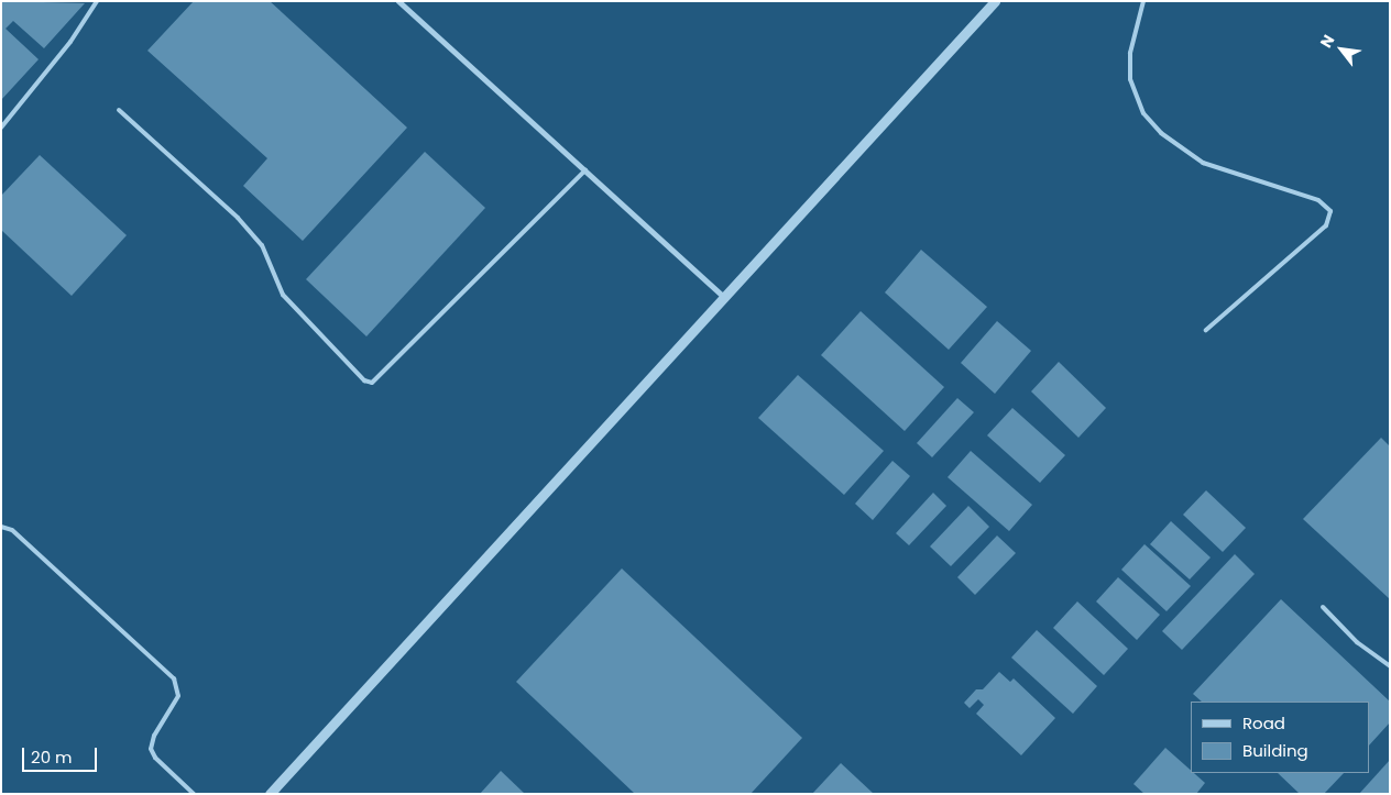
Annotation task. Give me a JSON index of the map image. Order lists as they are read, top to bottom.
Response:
{
  "legend": ["Road", "Building"],
  "scale_bar": "20 m",
  "north": "top left"
}
